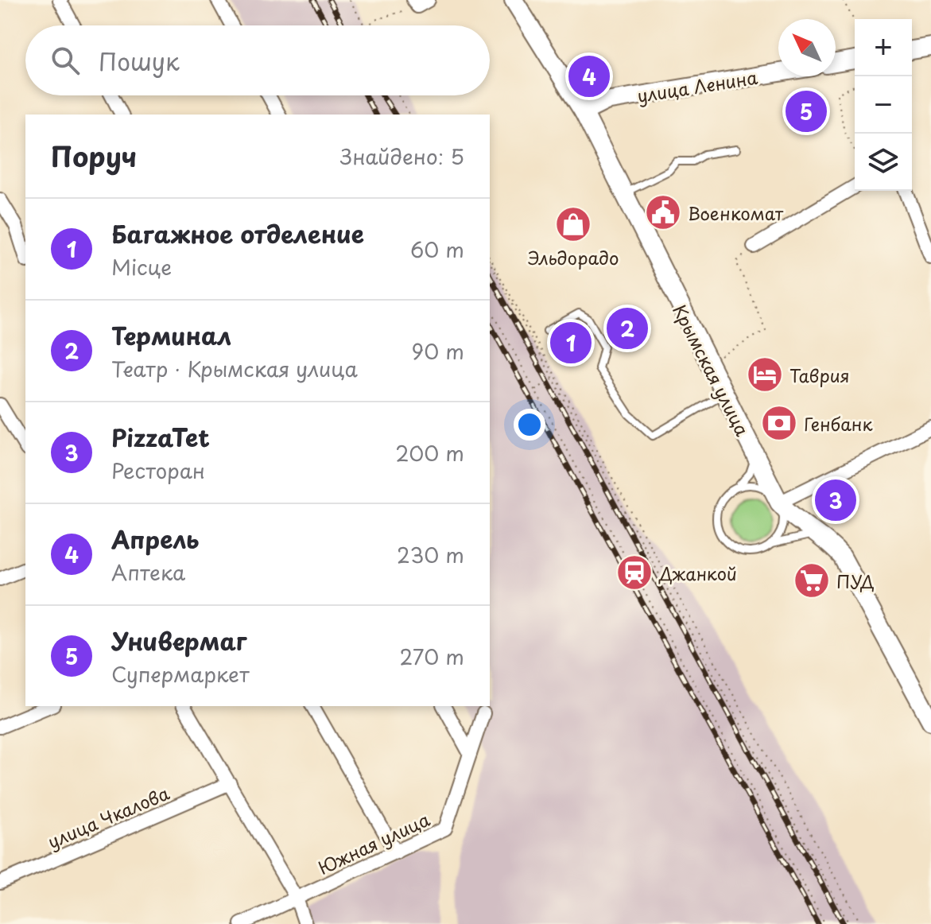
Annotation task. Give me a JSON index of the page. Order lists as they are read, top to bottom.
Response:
{
  "streets": {
    "main road": ["улица Ленина", "Крымская улица"],
    "street": ["улица Чкалова", "Южная улица"]
  },
  "crossings": [
    ["улица Ленина", "Крымская улица"]
  ],
  "places": {
    "public building": ["Военкомат"],
    "shop": ["Эльдорадо"],
    "hotel": ["Таврия"],
    "bank": ["Генбанк"],
    "station": ["Джанкой"],
    "supermarket": ["ПУД"]
  },
  "north": "top left",
  "page": {
    "map_buttons": ["+", "−"],
    "search": "Пошук",
    "pins": [
      "4",
      "5",
      "2",
      "1",
      "3"
    ],
    "heading": ["Поруч", "Знайдено: 5"],
    "list": [
      {
        "mark": "1",
        "name": "Багажное отделение",
        "note": "Місце",
        "value": "60 m"
      },
      {
        "mark": "2",
        "name": "Терминал",
        "note": "Театр · Крымская улица",
        "value": "90 m"
      },
      {
        "mark": "3",
        "name": "PizzaTet",
        "note": "Ресторан",
        "value": "200 m"
      },
      {
        "mark": "4",
        "name": "Апрель",
        "note": "Аптека",
        "value": "230 m"
      },
      {
        "mark": "5",
        "name": "Универмаг",
        "note": "Супермаркет",
        "value": "270 m"
      }
    ]
  }
}
